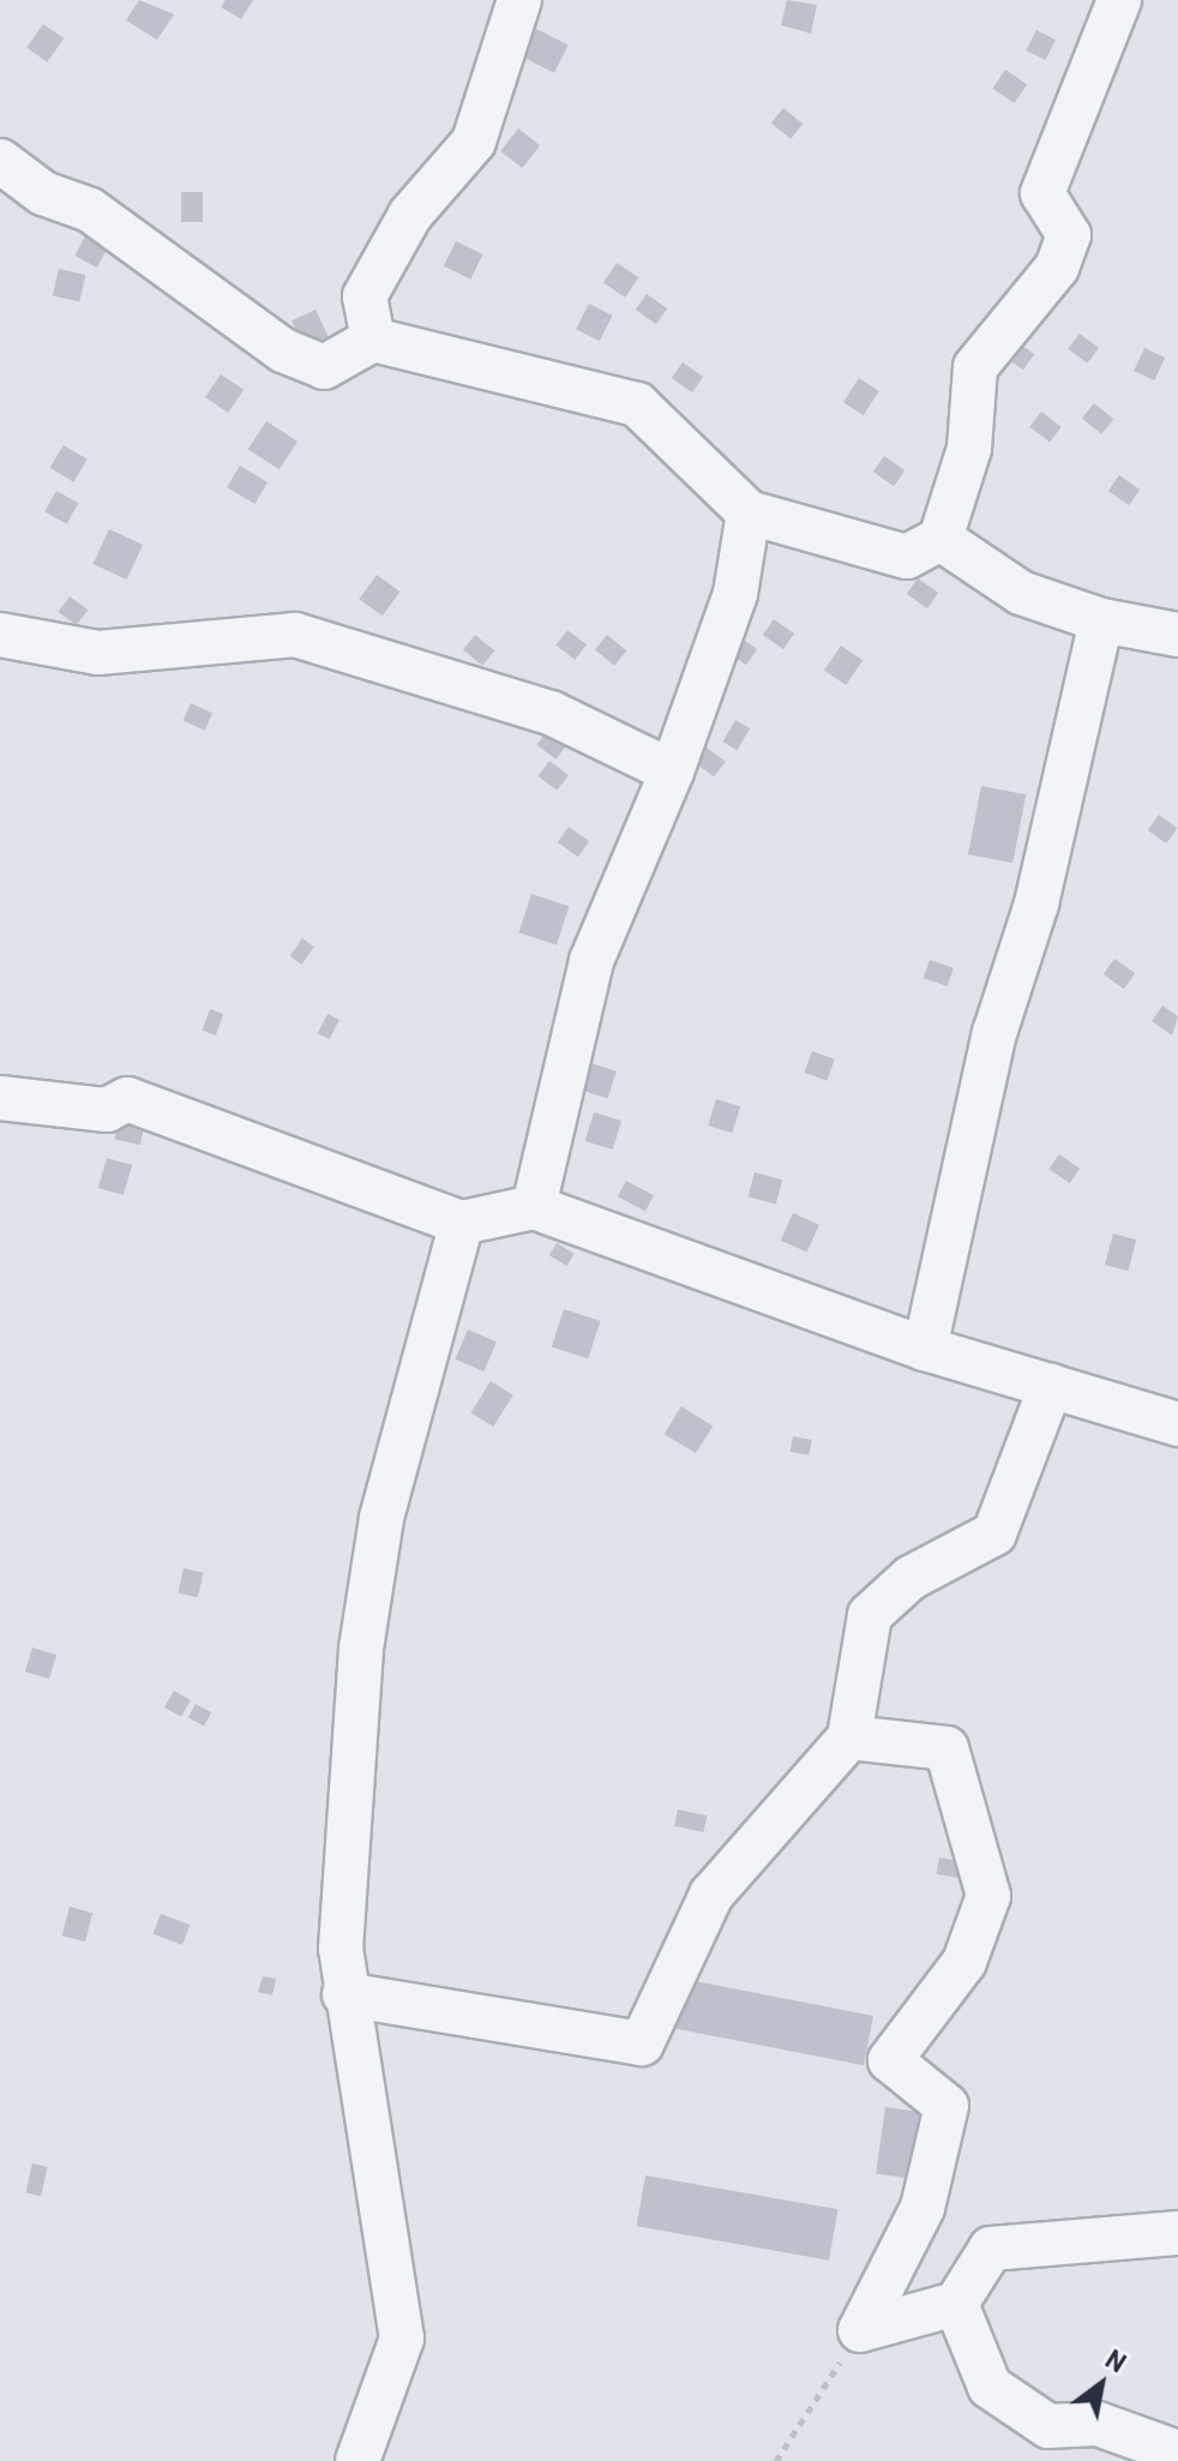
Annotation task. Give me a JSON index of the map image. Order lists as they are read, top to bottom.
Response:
{
  "north": "top right"
}
